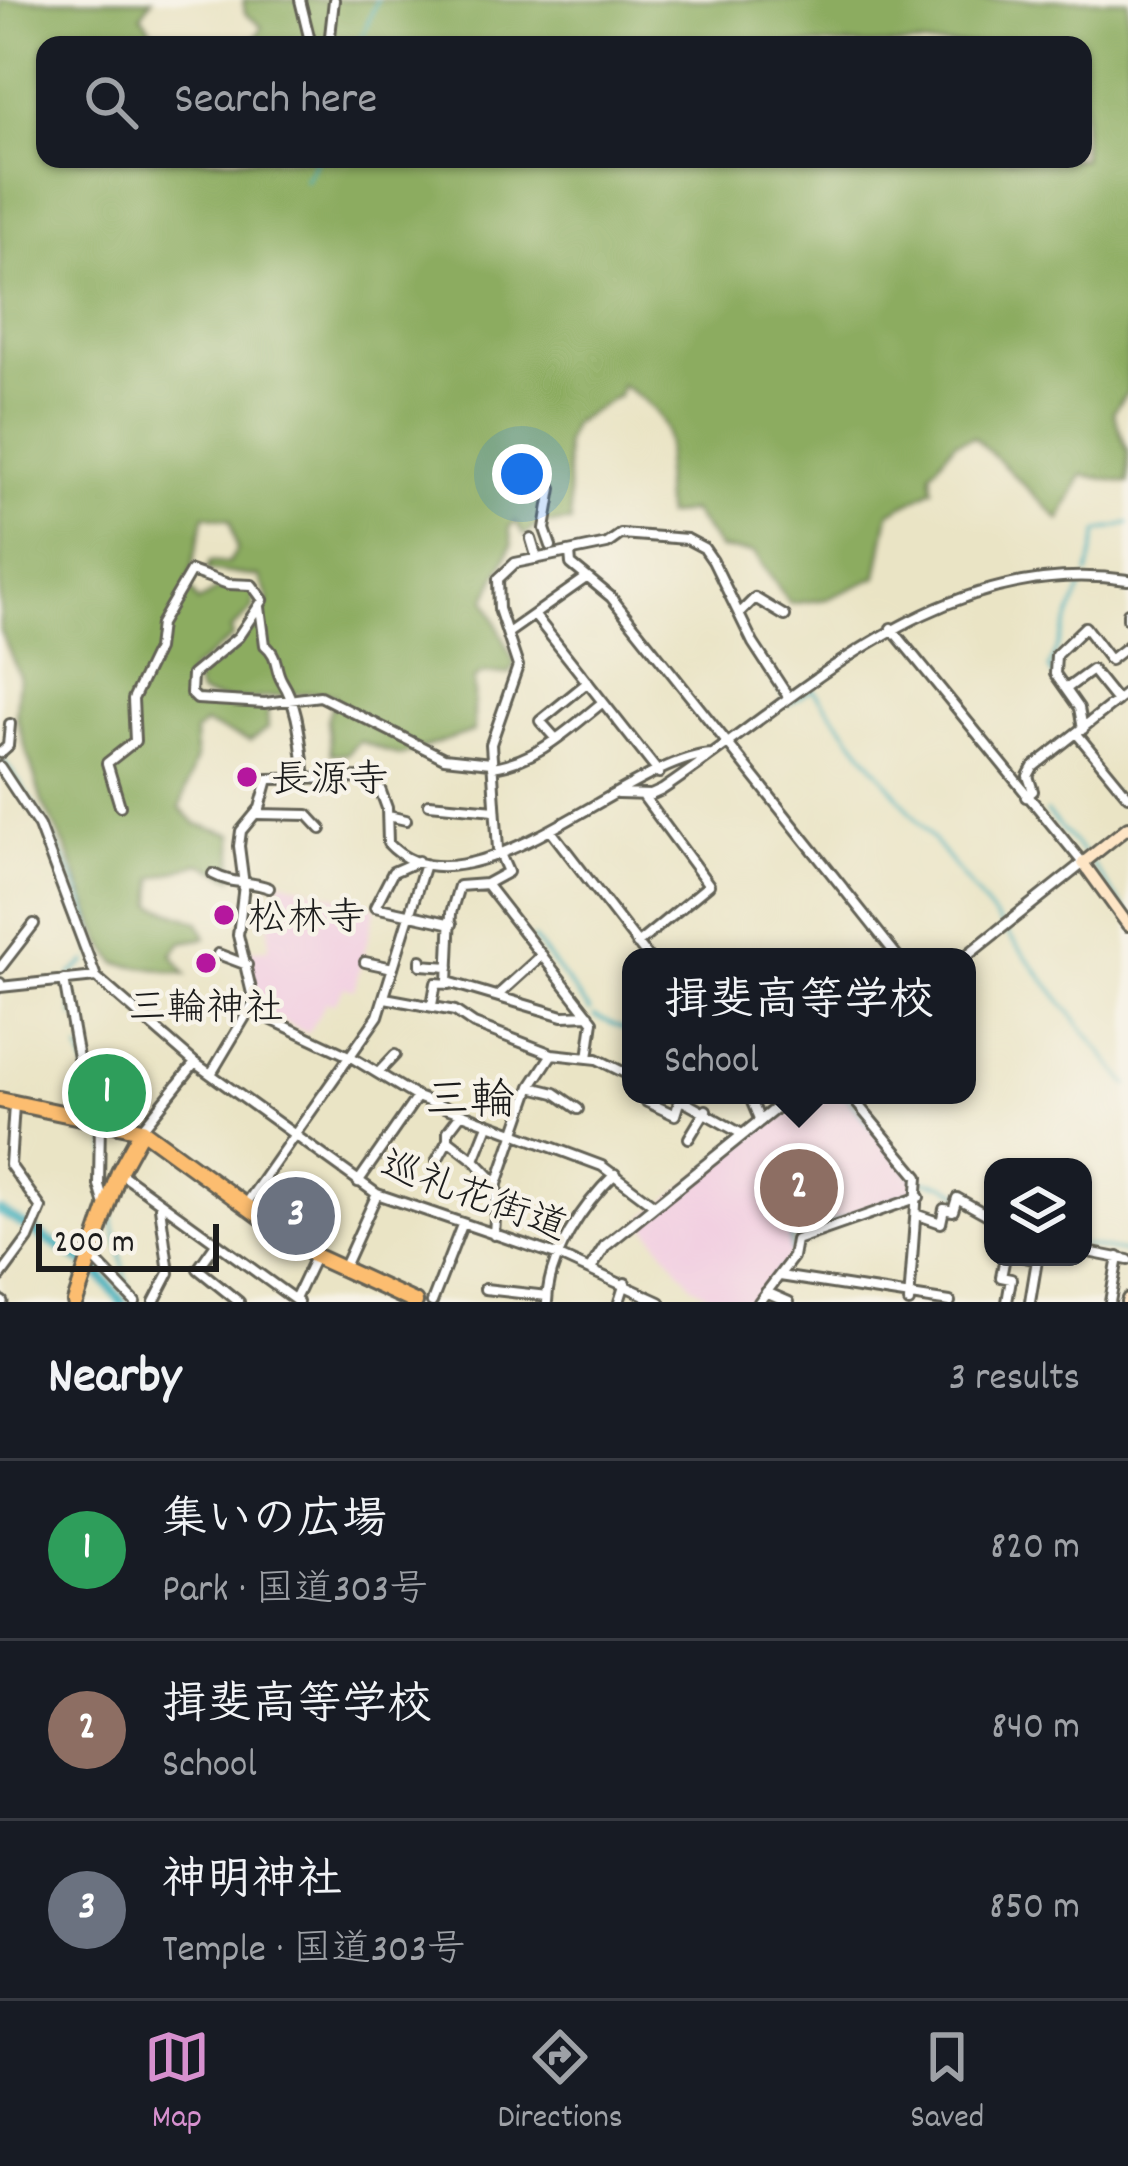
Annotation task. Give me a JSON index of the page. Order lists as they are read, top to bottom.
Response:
{
  "streets": {
    "street": ["巡礼花街道"]
  },
  "districts": ["三輪"],
  "places": ["長源寺", "松林寺", "三輪神社"],
  "scale_bar": "200 m",
  "page": {
    "search": "Search here",
    "popup": ["揖斐高等学校", "School"],
    "pins": ["1", "2", "3"],
    "scale": "200 m",
    "heading": ["Nearby", "3 results"],
    "list": [
      {
        "mark": "1",
        "name": "集いの広場",
        "note": "Park · 国道303号",
        "value": "820 m"
      },
      {
        "mark": "2",
        "name": "揖斐高等学校",
        "note": "School",
        "value": "840 m"
      },
      {
        "mark": "3",
        "name": "神明神社",
        "note": "Temple · 国道303号",
        "value": "850 m"
      }
    ],
    "nav": ["Map", "Directions", "Saved"]
  }
}
